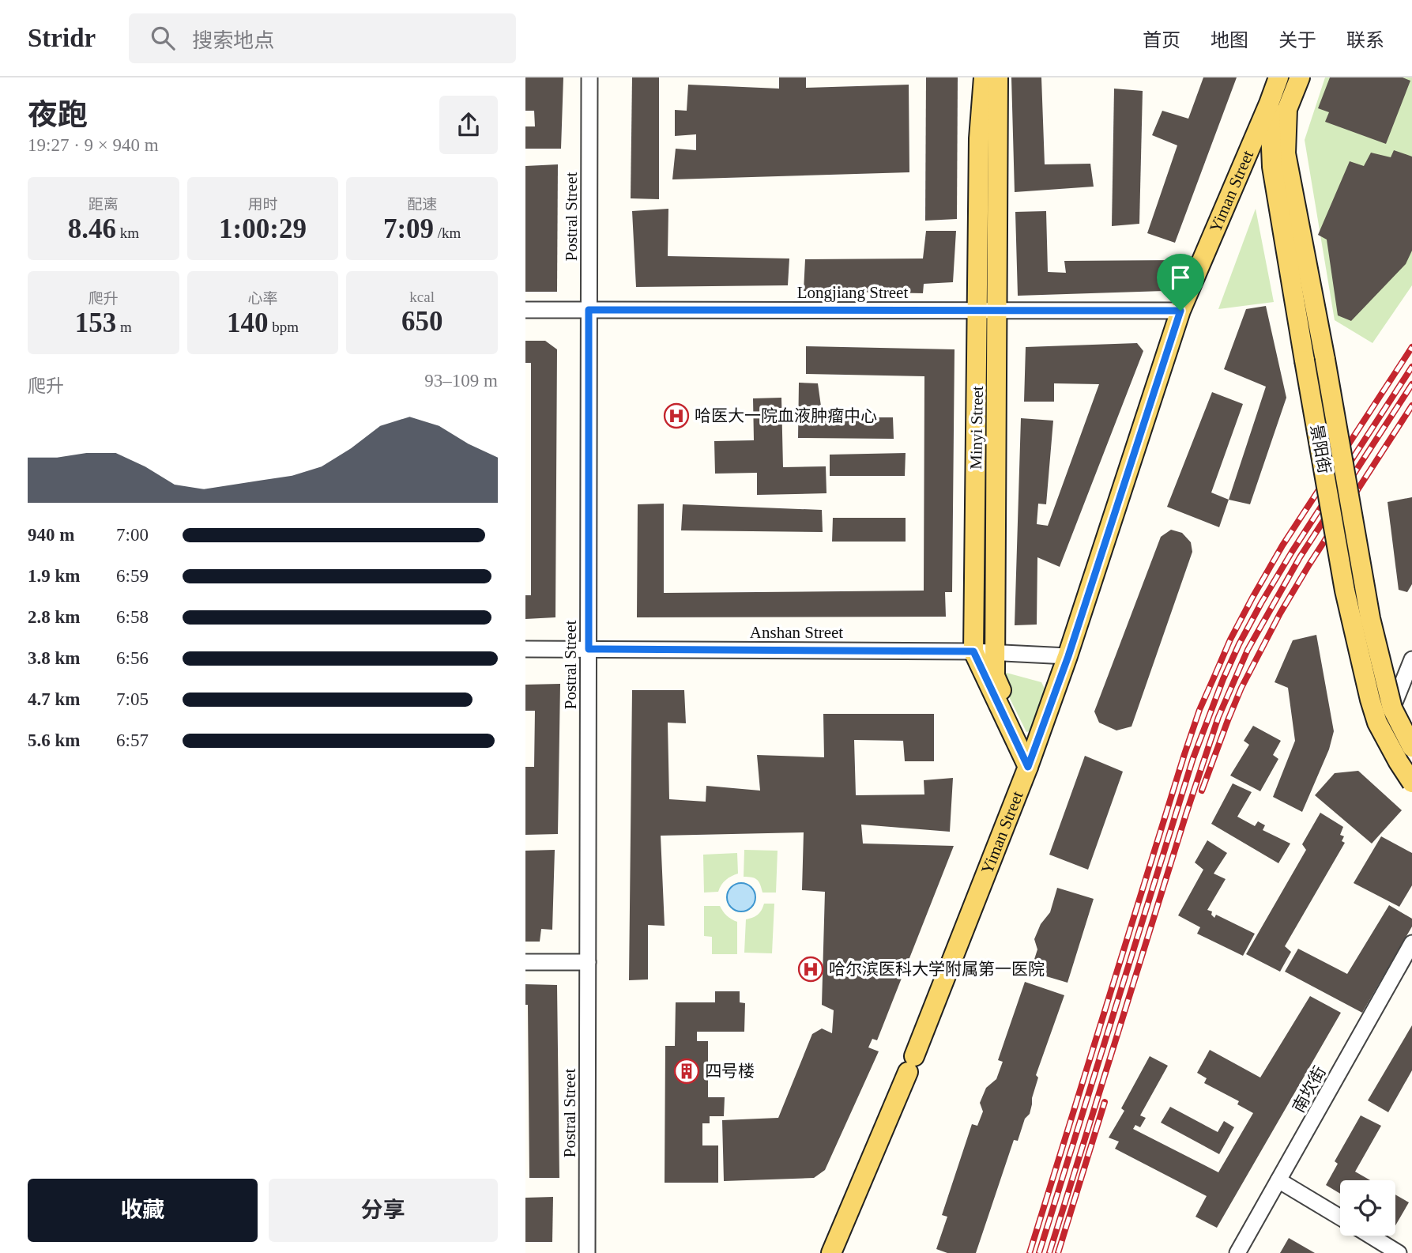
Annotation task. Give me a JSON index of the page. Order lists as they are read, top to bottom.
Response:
{
  "streets": {
    "main road": ["Yiman Street", "Minyi Street", "景阳街"],
    "street": [
      "Postral Street",
      "Longjiang Street",
      "Anshan Street",
      "南坎街"
    ]
  },
  "crossings": [
    ["Yiman Street", "Longjiang Street"],
    ["Yiman Street", "Minyi Street"],
    ["Yiman Street", "景阳街"],
    ["Yiman Street", "Anshan Street"],
    ["Postral Street", "Longjiang Street"],
    ["Postral Street", "Anshan Street"],
    ["Longjiang Street", "Minyi Street"],
    ["Minyi Street", "Anshan Street"]
  ],
  "places": {
    "hospital": ["哈医大一院血液肿瘤中心", "哈尔滨医科大学附属第一医院"],
    "building": ["四号楼"]
  },
  "page": {
    "header": "Stridr",
    "search": "搜索地点",
    "nav": [
      "首页",
      "地图",
      "关于",
      "联系"
    ],
    "heading": ["夜跑", "19:27 · 9 × 940 m"],
    "stats": [
      ["距离", "8.46 km"],
      ["用时", "1:00:29"],
      ["配速", "7:09 /km"],
      ["爬升", "153 m"],
      ["心率", "140 bpm"],
      ["kcal", "650"]
    ],
    "chart": ["爬升", "93–109 m"],
    "list": [
      {
        "name": "940 m",
        "note": "7:00"
      },
      {
        "name": "1.9 km",
        "note": "6:59"
      },
      {
        "name": "2.8 km",
        "note": "6:58"
      },
      {
        "name": "3.8 km",
        "note": "6:56"
      },
      {
        "name": "4.7 km",
        "note": "7:05"
      },
      {
        "name": "5.6 km",
        "note": "6:57"
      }
    ],
    "buttons": ["收藏", "分享"]
  }
}
